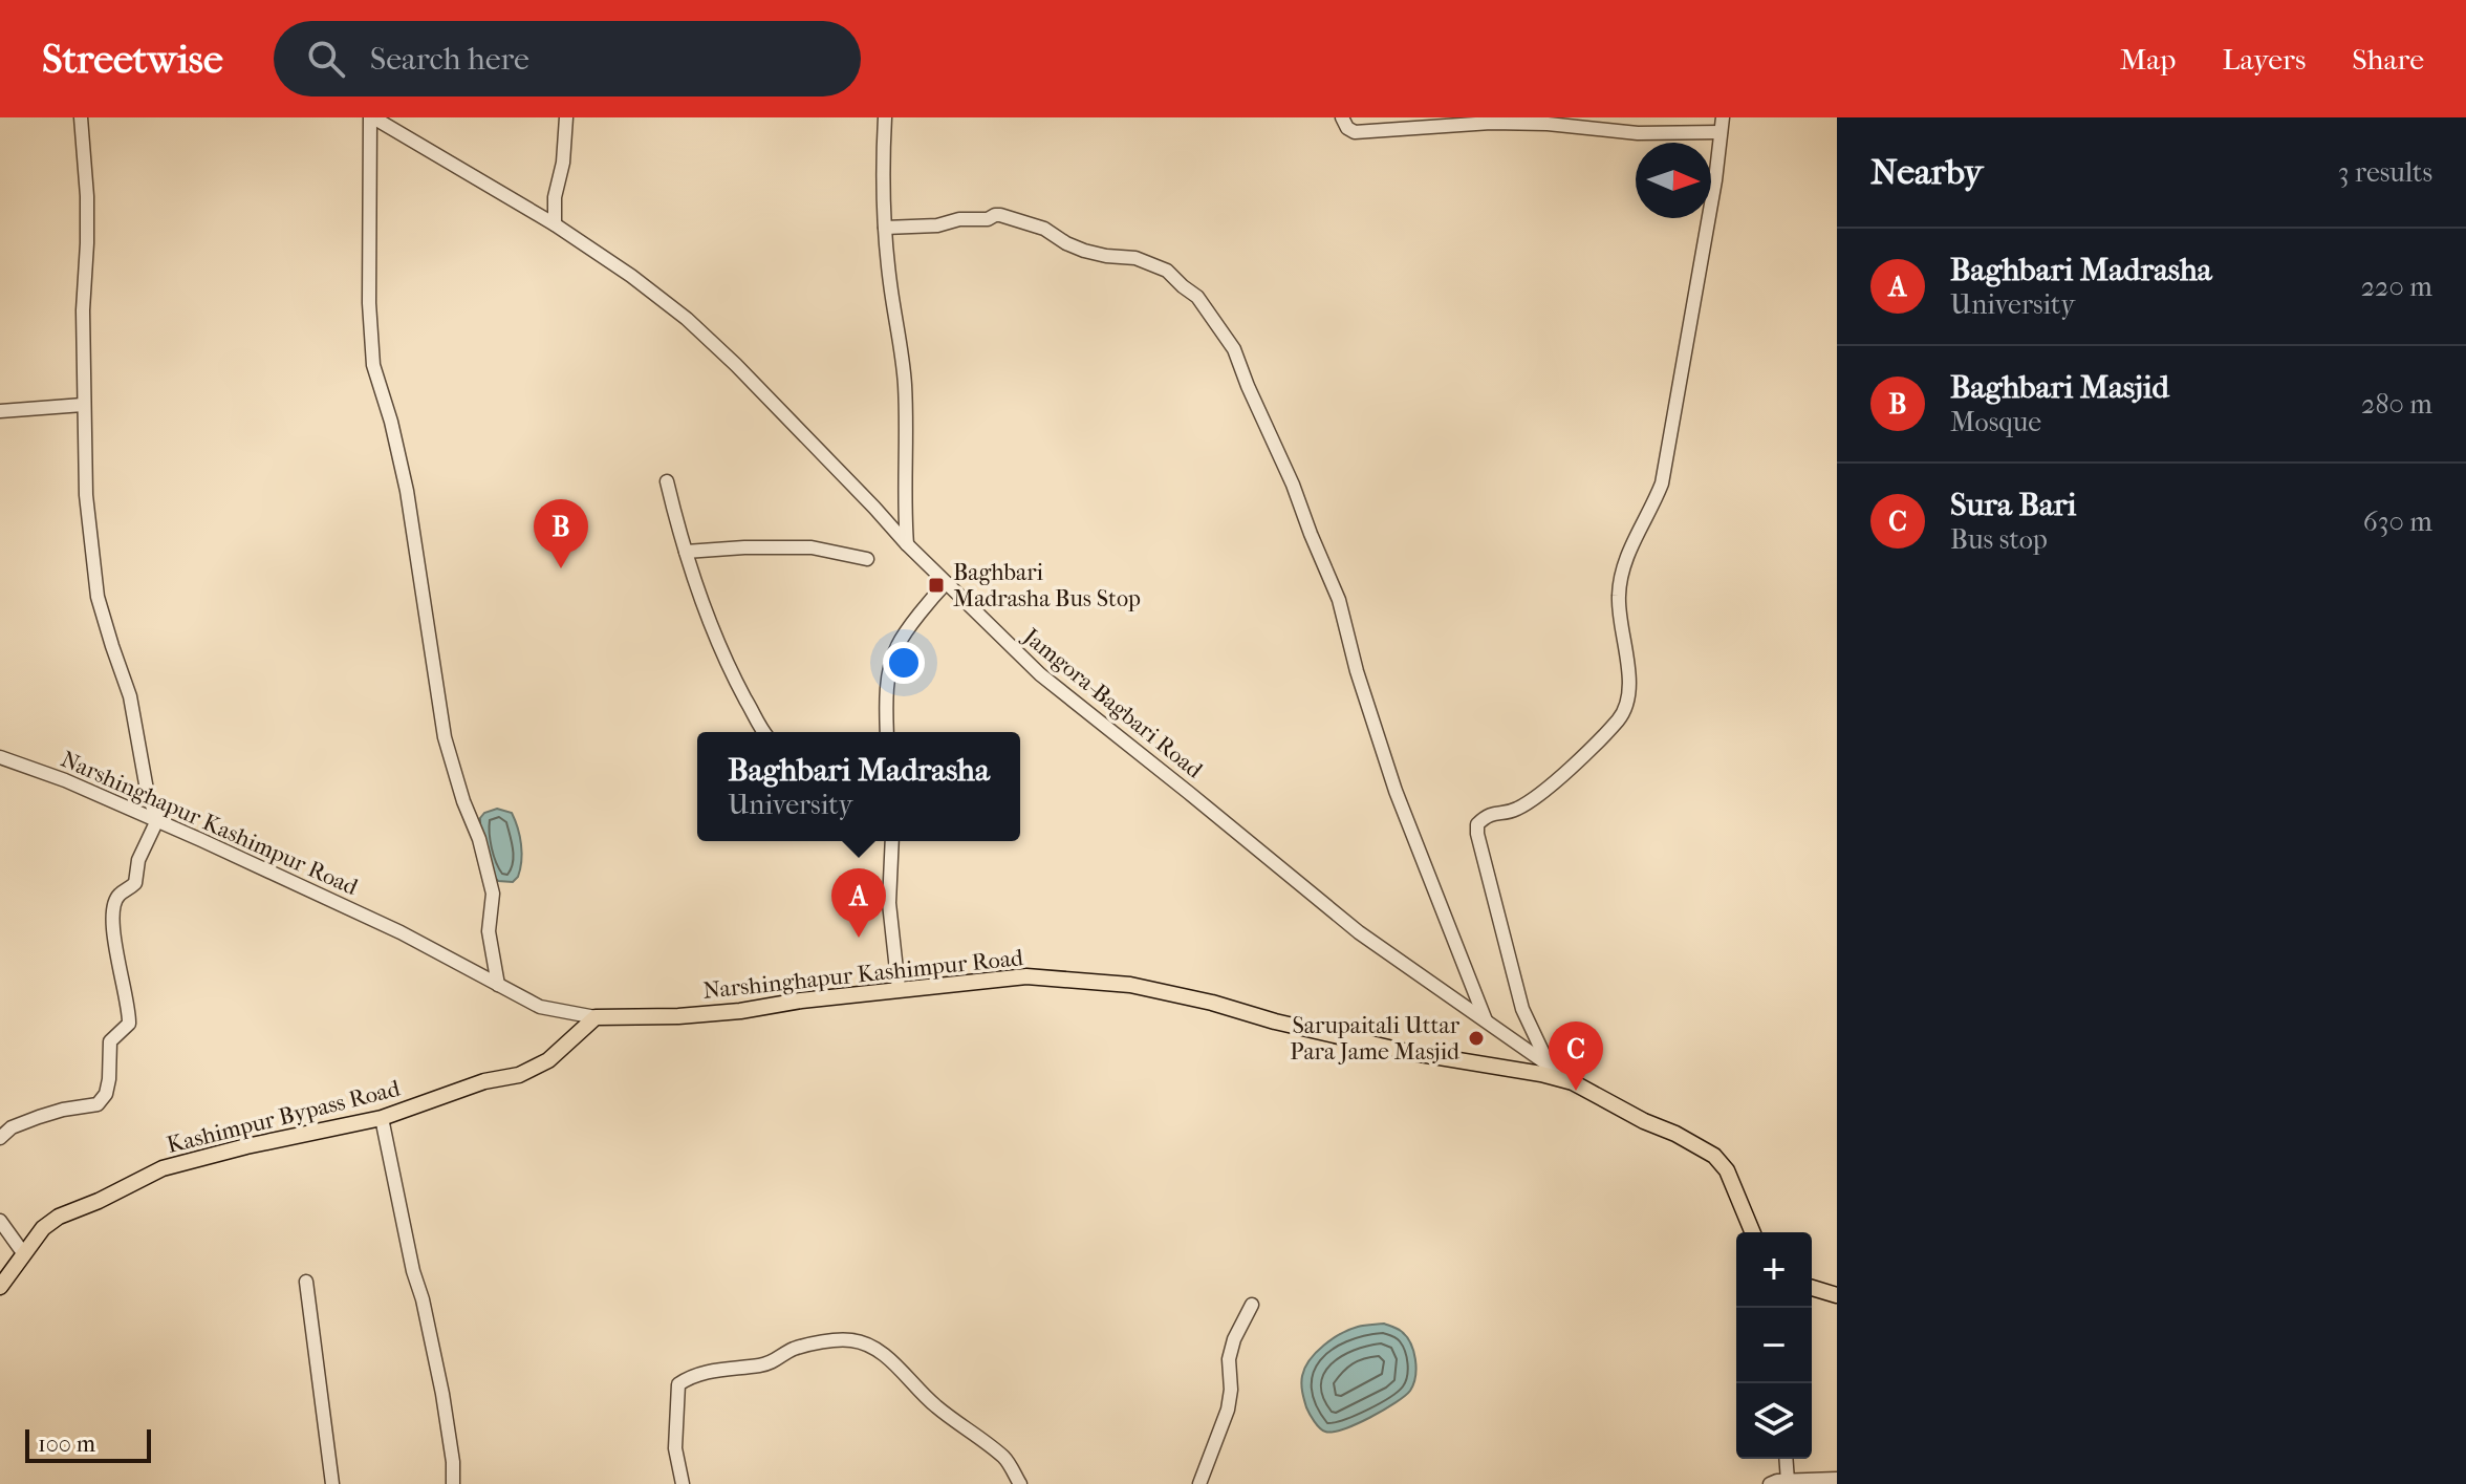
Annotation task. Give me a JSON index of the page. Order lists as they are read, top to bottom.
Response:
{
  "streets": {
    "main road": ["Narshinghapur Kashimpur Road", "Kashimpur Bypass Road"],
    "street": ["Jamgora-Bagbari Road"]
  },
  "crossings": [
    ["Jamgora-Bagbari Road", "Narshinghapur Kashimpur Road"],
    ["Narshinghapur Kashimpur Road", "Kashimpur Bypass Road"]
  ],
  "places": {
    "transit": ["Baghbari Madrasha Bus Stop"],
    "other": ["Sarupaitali Uttar Para Jame Masjid"]
  },
  "scale_bar": "100 m",
  "north": "right",
  "page": {
    "header": "Streetwise",
    "search": "Search here",
    "nav": ["Map", "Layers", "Share"],
    "heading": ["Nearby", "3 results"],
    "list": [
      {
        "mark": "A",
        "name": "Baghbari Madrasha",
        "note": "University",
        "value": "220 m"
      },
      {
        "mark": "B",
        "name": "Baghbari Masjid",
        "note": "Mosque",
        "value": "280 m"
      },
      {
        "mark": "C",
        "name": "Sura Bari",
        "note": "Bus stop",
        "value": "630 m"
      }
    ],
    "pins": ["B", "A", "C"],
    "popup": ["Baghbari Madrasha", "University"],
    "map_buttons": ["+", "−"],
    "scale": "100 m"
  }
}
